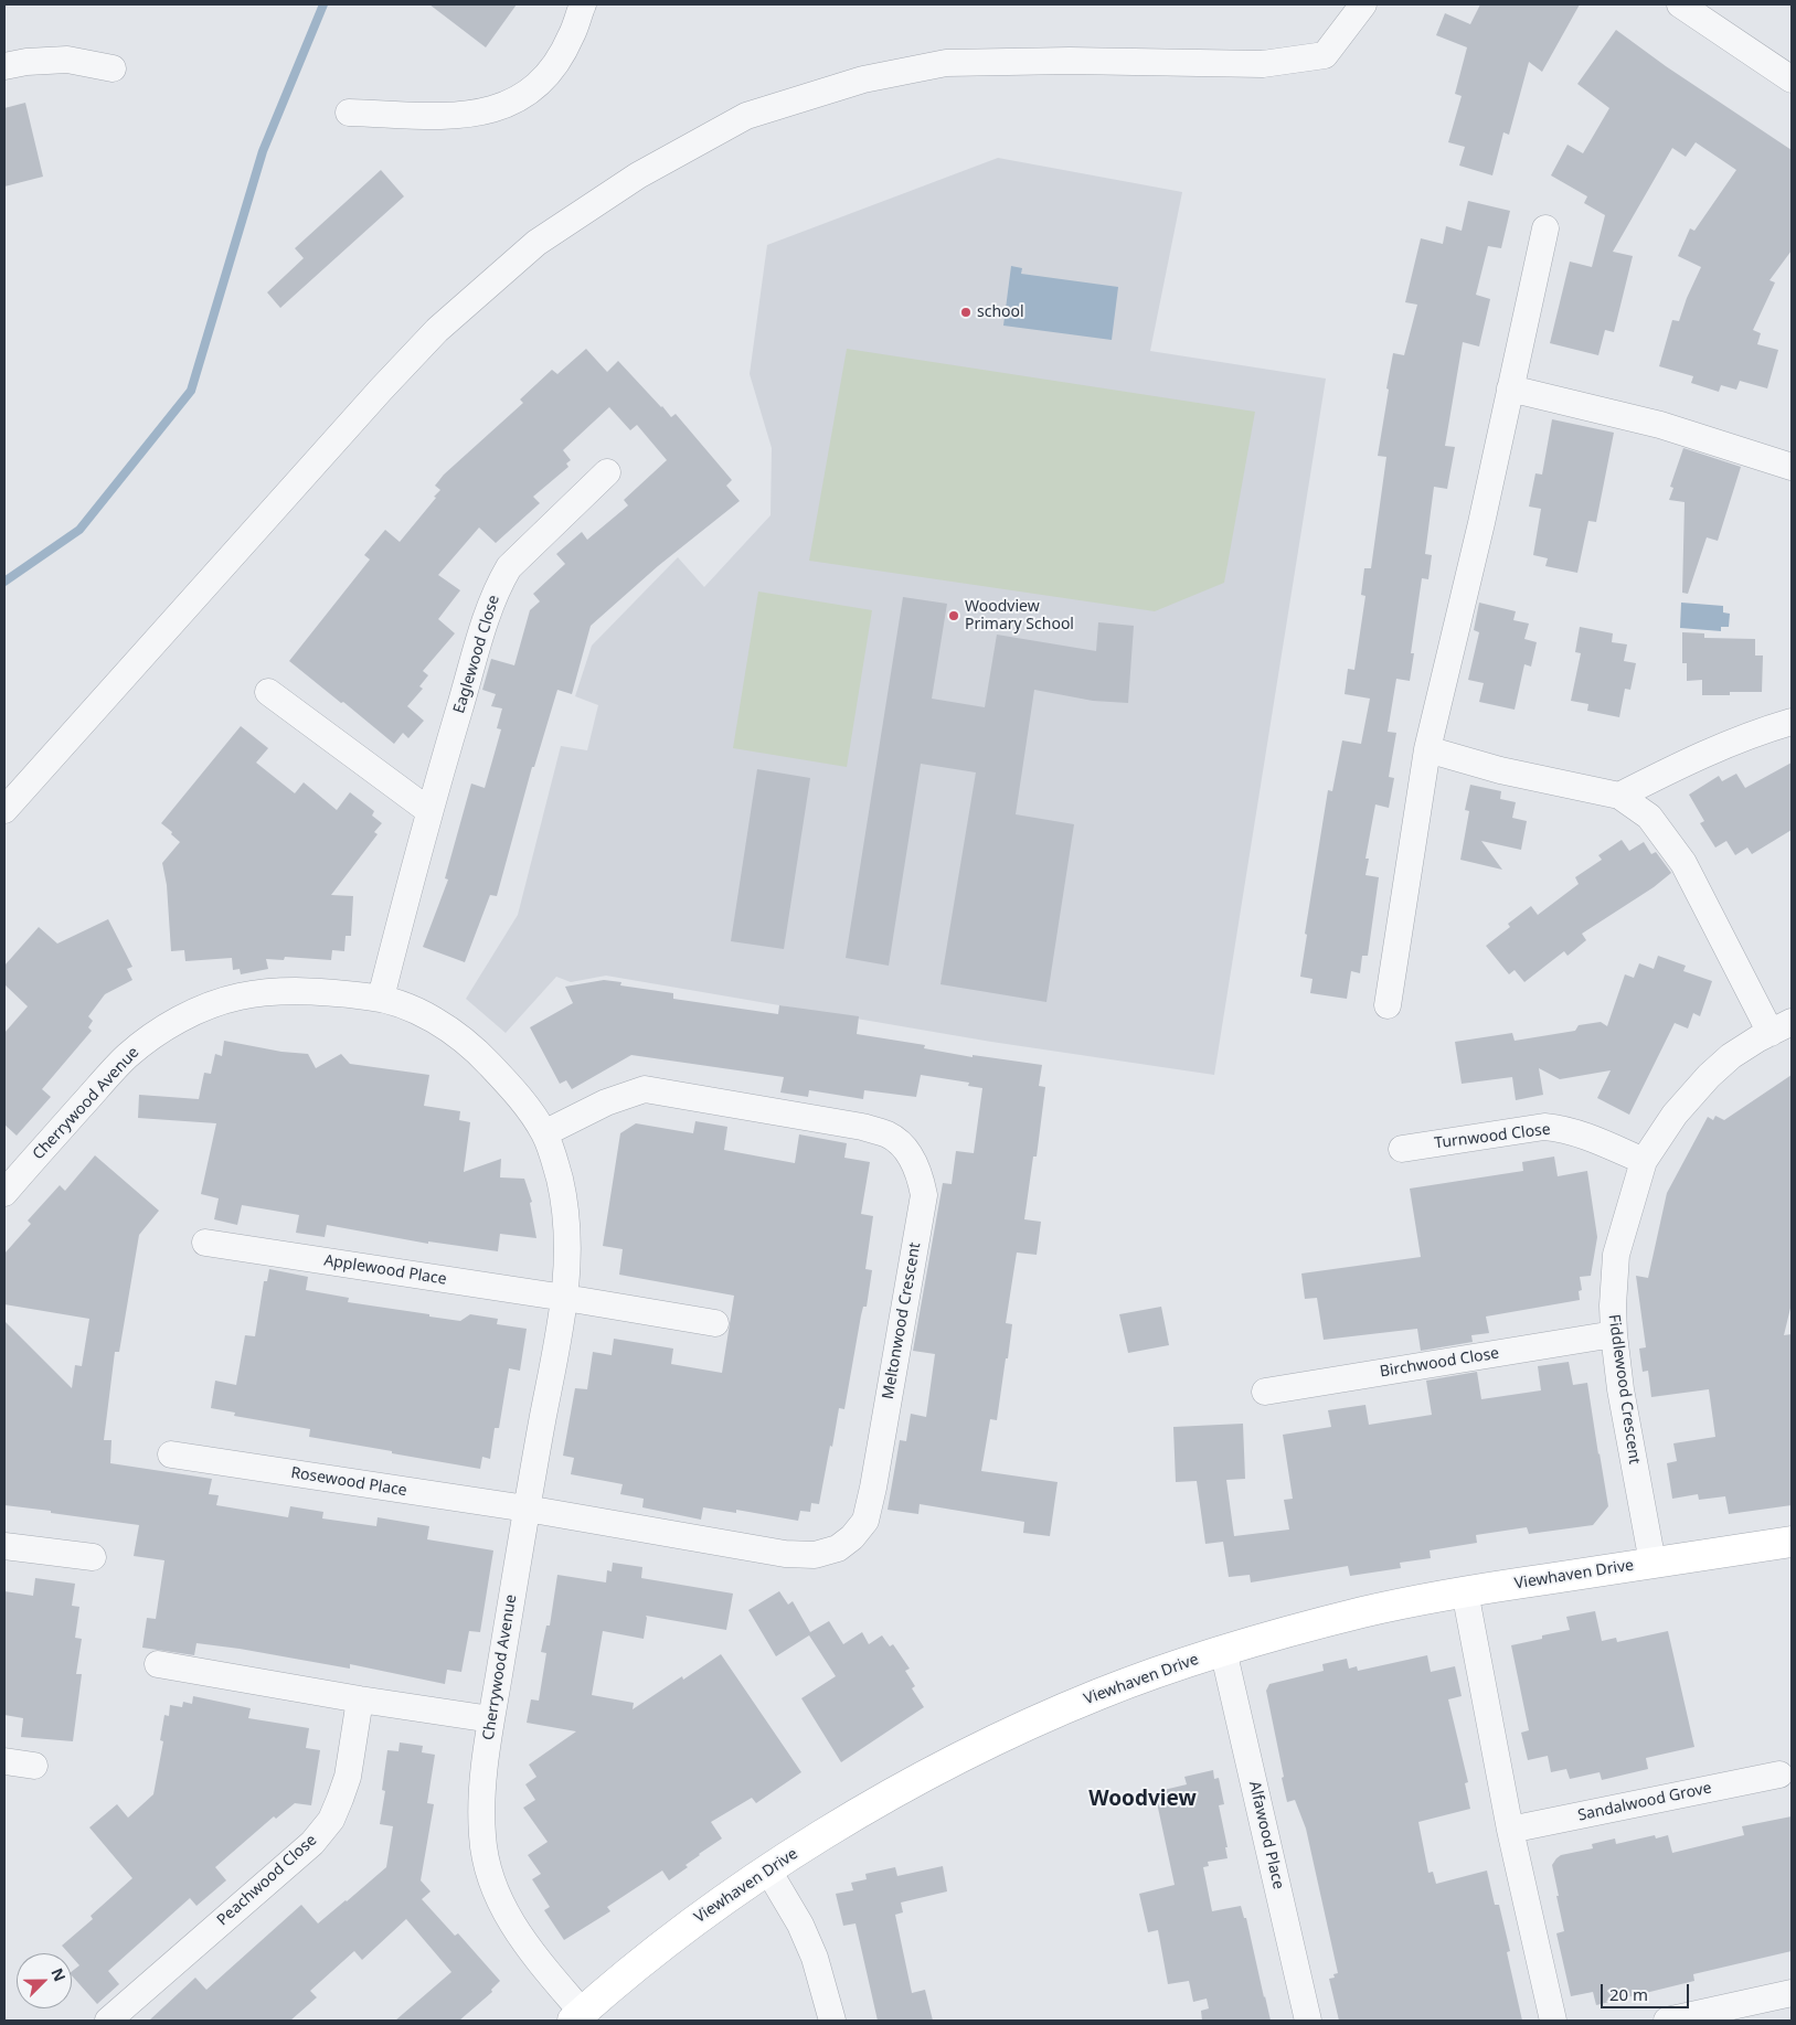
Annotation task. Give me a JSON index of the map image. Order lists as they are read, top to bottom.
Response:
{
  "streets": {
    "street": [
      "Eaglewood Close",
      "Cherrywood Avenue",
      "Turnwood Close",
      "Applewood Place",
      "Meltonwood Crescent",
      "Birchwood Close",
      "Fiddlewood Crescent",
      "Rosewood Place",
      "Viewhaven Drive",
      "Sandalwood Grove",
      "Alfawood Place",
      "Peachwood Close"
    ]
  },
  "crossings": [
    ["Eaglewood Close", "Cherrywood Avenue"],
    ["Cherrywood Avenue", "Applewood Place"],
    ["Cherrywood Avenue", "Meltonwood Crescent"],
    ["Cherrywood Avenue", "Rosewood Place"],
    ["Cherrywood Avenue", "Viewhaven Drive"],
    ["Turnwood Close", "Fiddlewood Crescent"],
    ["Meltonwood Crescent", "Rosewood Place"],
    ["Birchwood Close", "Fiddlewood Crescent"],
    ["Fiddlewood Crescent", "Viewhaven Drive"],
    ["Viewhaven Drive", "Alfawood Place"]
  ],
  "districts": ["Woodview"],
  "places": ["school", "Woodview Primary School"],
  "scale_bar": "20 m",
  "north": "top right"
}
